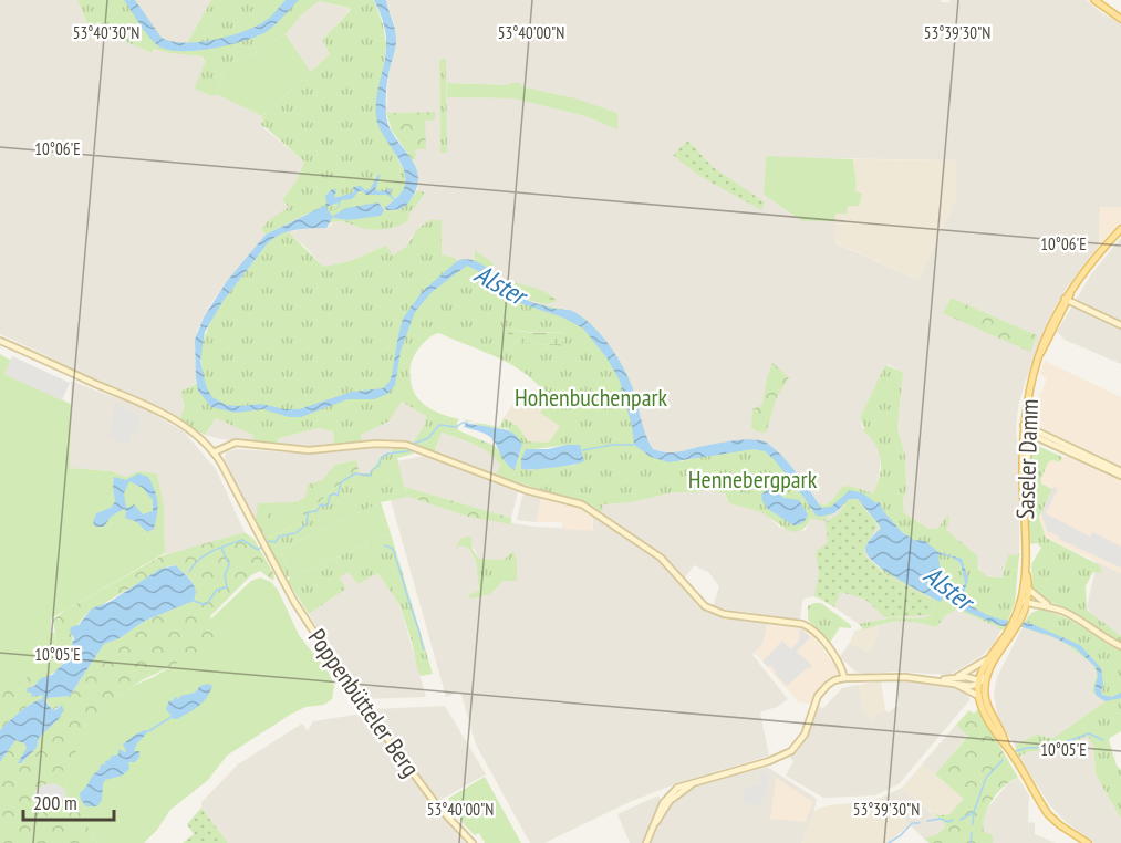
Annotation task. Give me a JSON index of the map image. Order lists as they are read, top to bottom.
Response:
{
  "streets": {
    "main road": ["Saseler Damm", "Poppenbütteler Berg"]
  },
  "water": ["Alster"],
  "parks": ["Hohenbuchenpark", "Hennebergpark"],
  "scale_bar": "200 m",
  "coordinates": [
    "53°40'30\"N",
    "53°40'00\"N",
    "53°39'30\"N",
    "10°06'E",
    "10°05'E"
  ]
}
